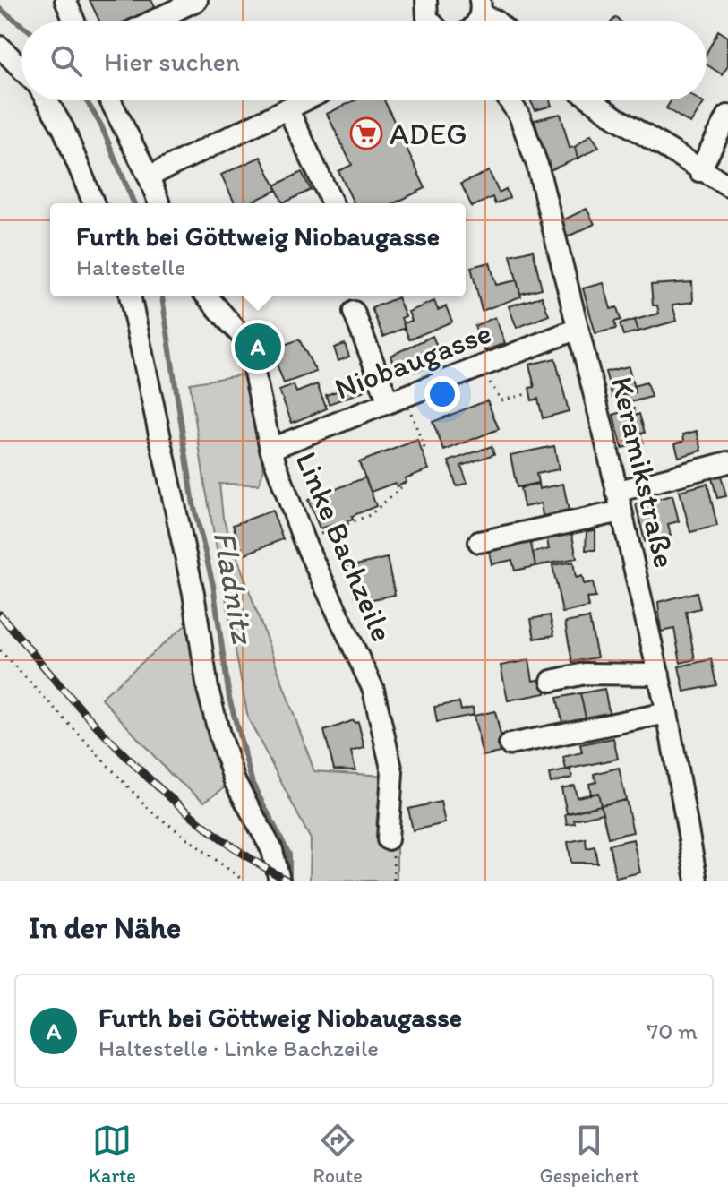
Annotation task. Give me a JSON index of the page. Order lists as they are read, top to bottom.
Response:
{
  "streets": {
    "street": ["Niobaugasse", "Keramikstraße", "Linke Bachzeile"]
  },
  "crossings": [
    ["Niobaugasse", "Keramikstraße"],
    ["Niobaugasse", "Linke Bachzeile"]
  ],
  "water": ["Fladnitz"],
  "places": {
    "supermarket": ["ADEG"]
  },
  "page": {
    "search": "Hier suchen",
    "popup": ["Furth bei Göttweig Niobaugasse", "Haltestelle"],
    "pins": "A",
    "heading": "In der Nähe",
    "list": [
      {
        "mark": "A",
        "name": "Furth bei Göttweig Niobaugasse",
        "note": "Haltestelle · Linke Bachzeile",
        "value": "70 m"
      }
    ],
    "nav": ["Karte", "Route", "Gespeichert"]
  }
}
